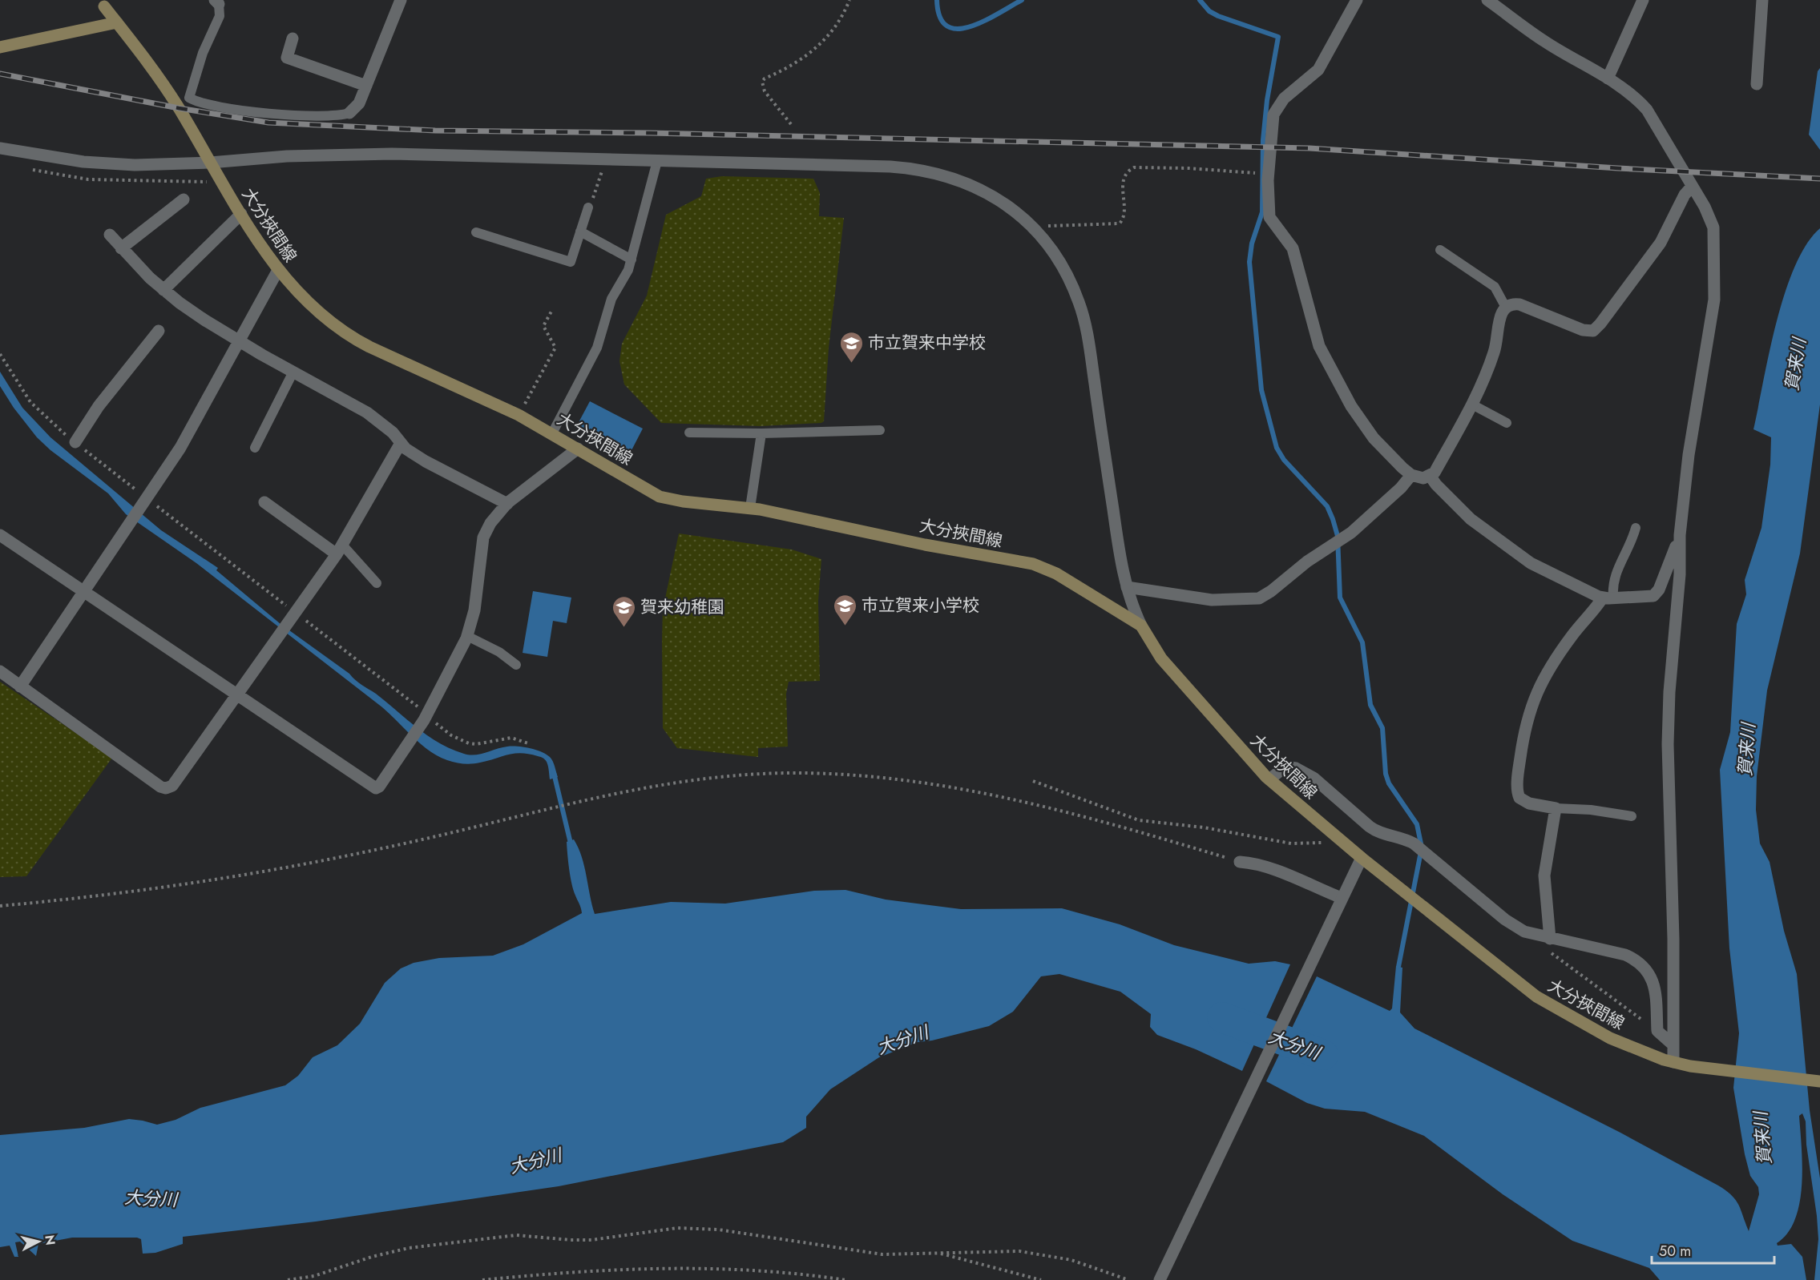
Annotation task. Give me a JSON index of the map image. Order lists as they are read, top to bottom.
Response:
{
  "streets": {
    "main road": ["大分挾間線"]
  },
  "water": ["賀来川", "大分川"],
  "places": {
    "school or university": ["市立賀来中学校", "市立賀来小学校", "賀来幼稚園"]
  },
  "scale_bar": "50 m",
  "north": "right"
}
